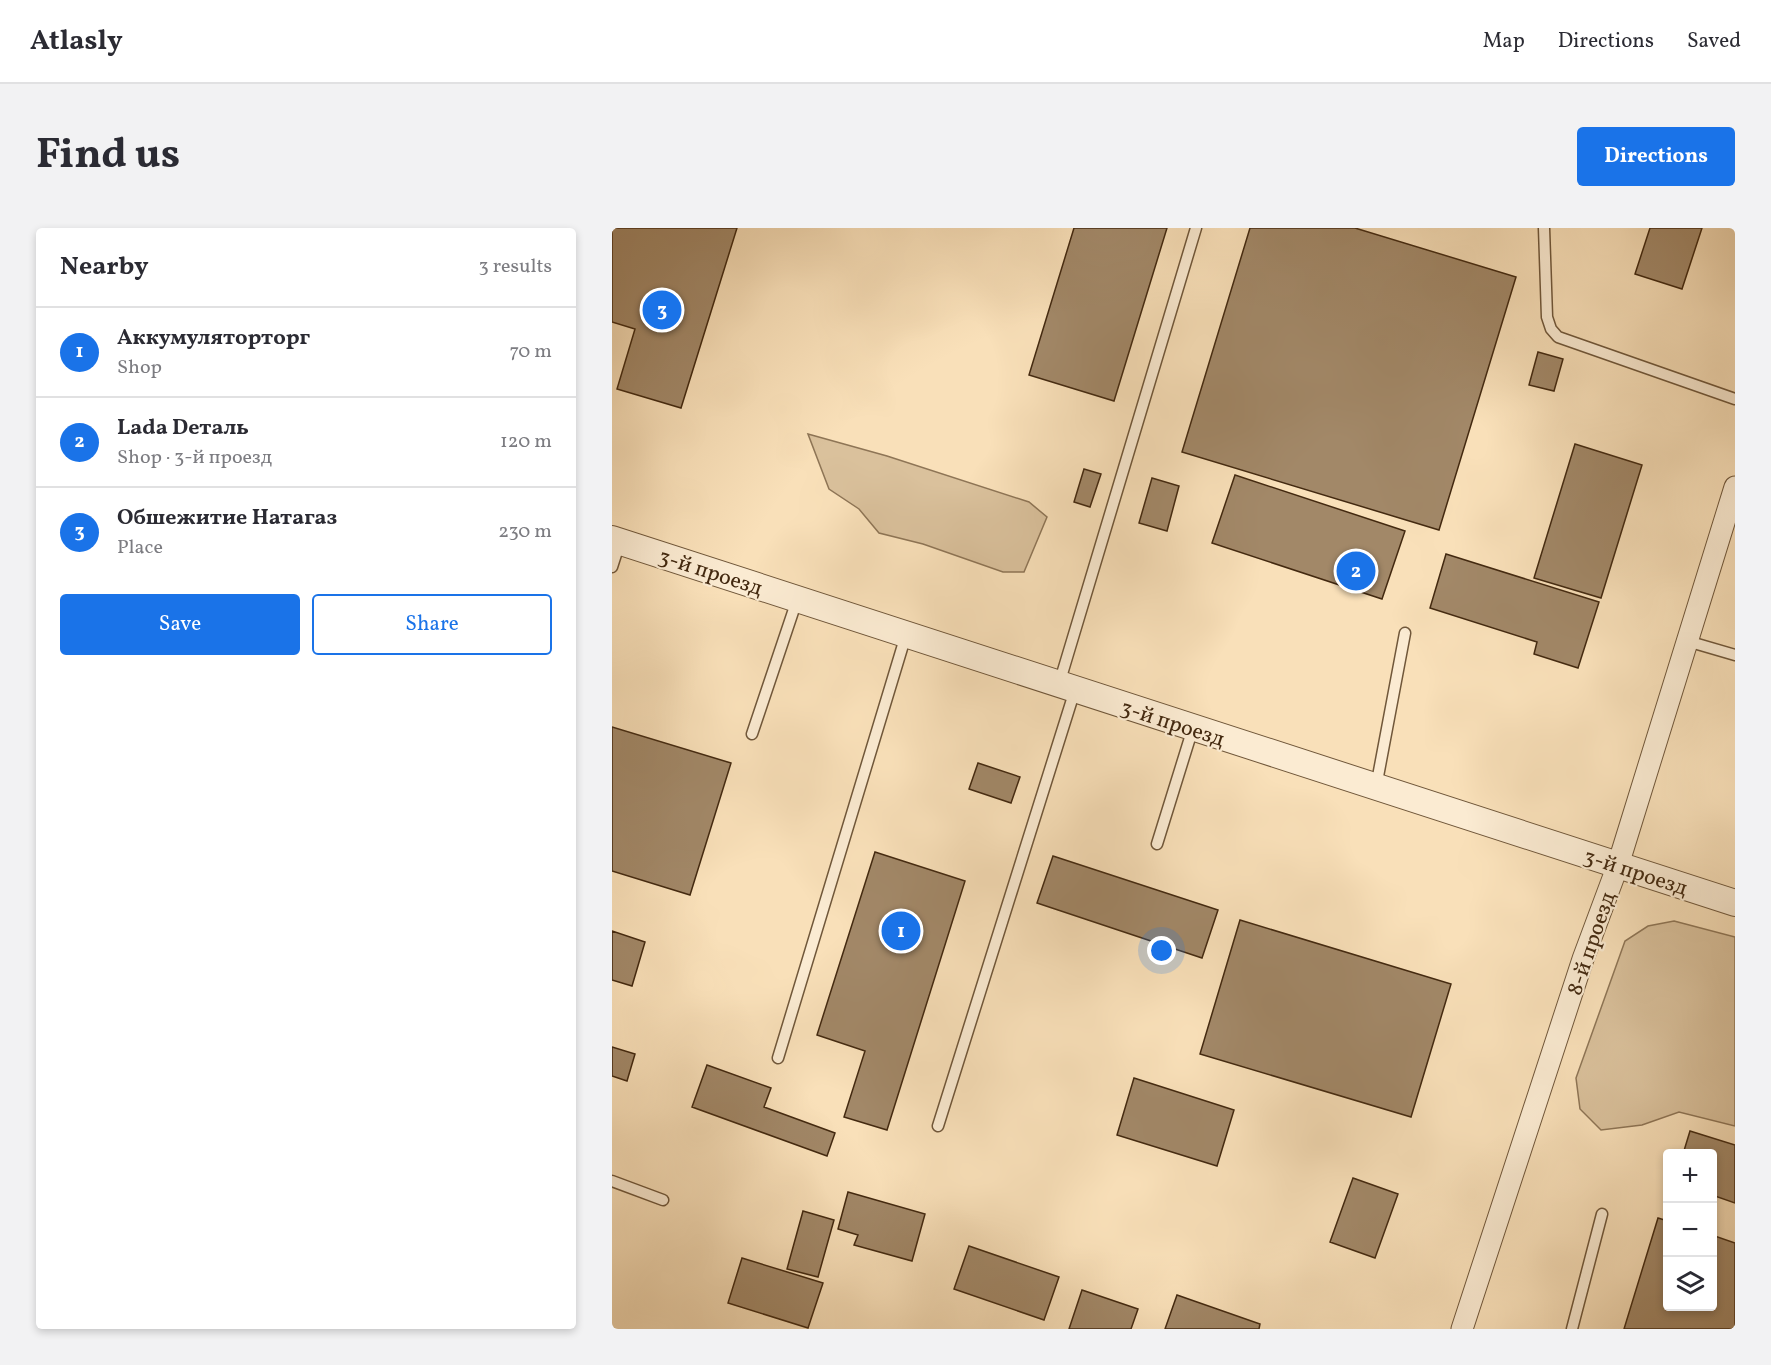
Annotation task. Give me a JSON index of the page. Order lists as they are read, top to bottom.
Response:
{
  "streets": {
    "street": ["3-й проезд", "8-й проезд"]
  },
  "crossings": [
    ["3-й проезд", "8-й проезд"]
  ],
  "page": {
    "header": "Atlasly",
    "nav": ["Map", "Directions", "Saved"],
    "title": "Find us",
    "buttons": [
      "Directions",
      ["Save", "Share"]
    ],
    "heading": ["Nearby", "3 results"],
    "pins": ["3", "2", "1"],
    "list": [
      {
        "mark": "1",
        "name": "Аккумуляторторг",
        "note": "Shop",
        "value": "70 m"
      },
      {
        "mark": "2",
        "name": "Lada Dеталь",
        "note": "Shop · 3-й проезд",
        "value": "120 m"
      },
      {
        "mark": "3",
        "name": "Обшежитие Натагаз",
        "note": "Place",
        "value": "230 m"
      }
    ],
    "map_buttons": ["+", "−"]
  }
}
